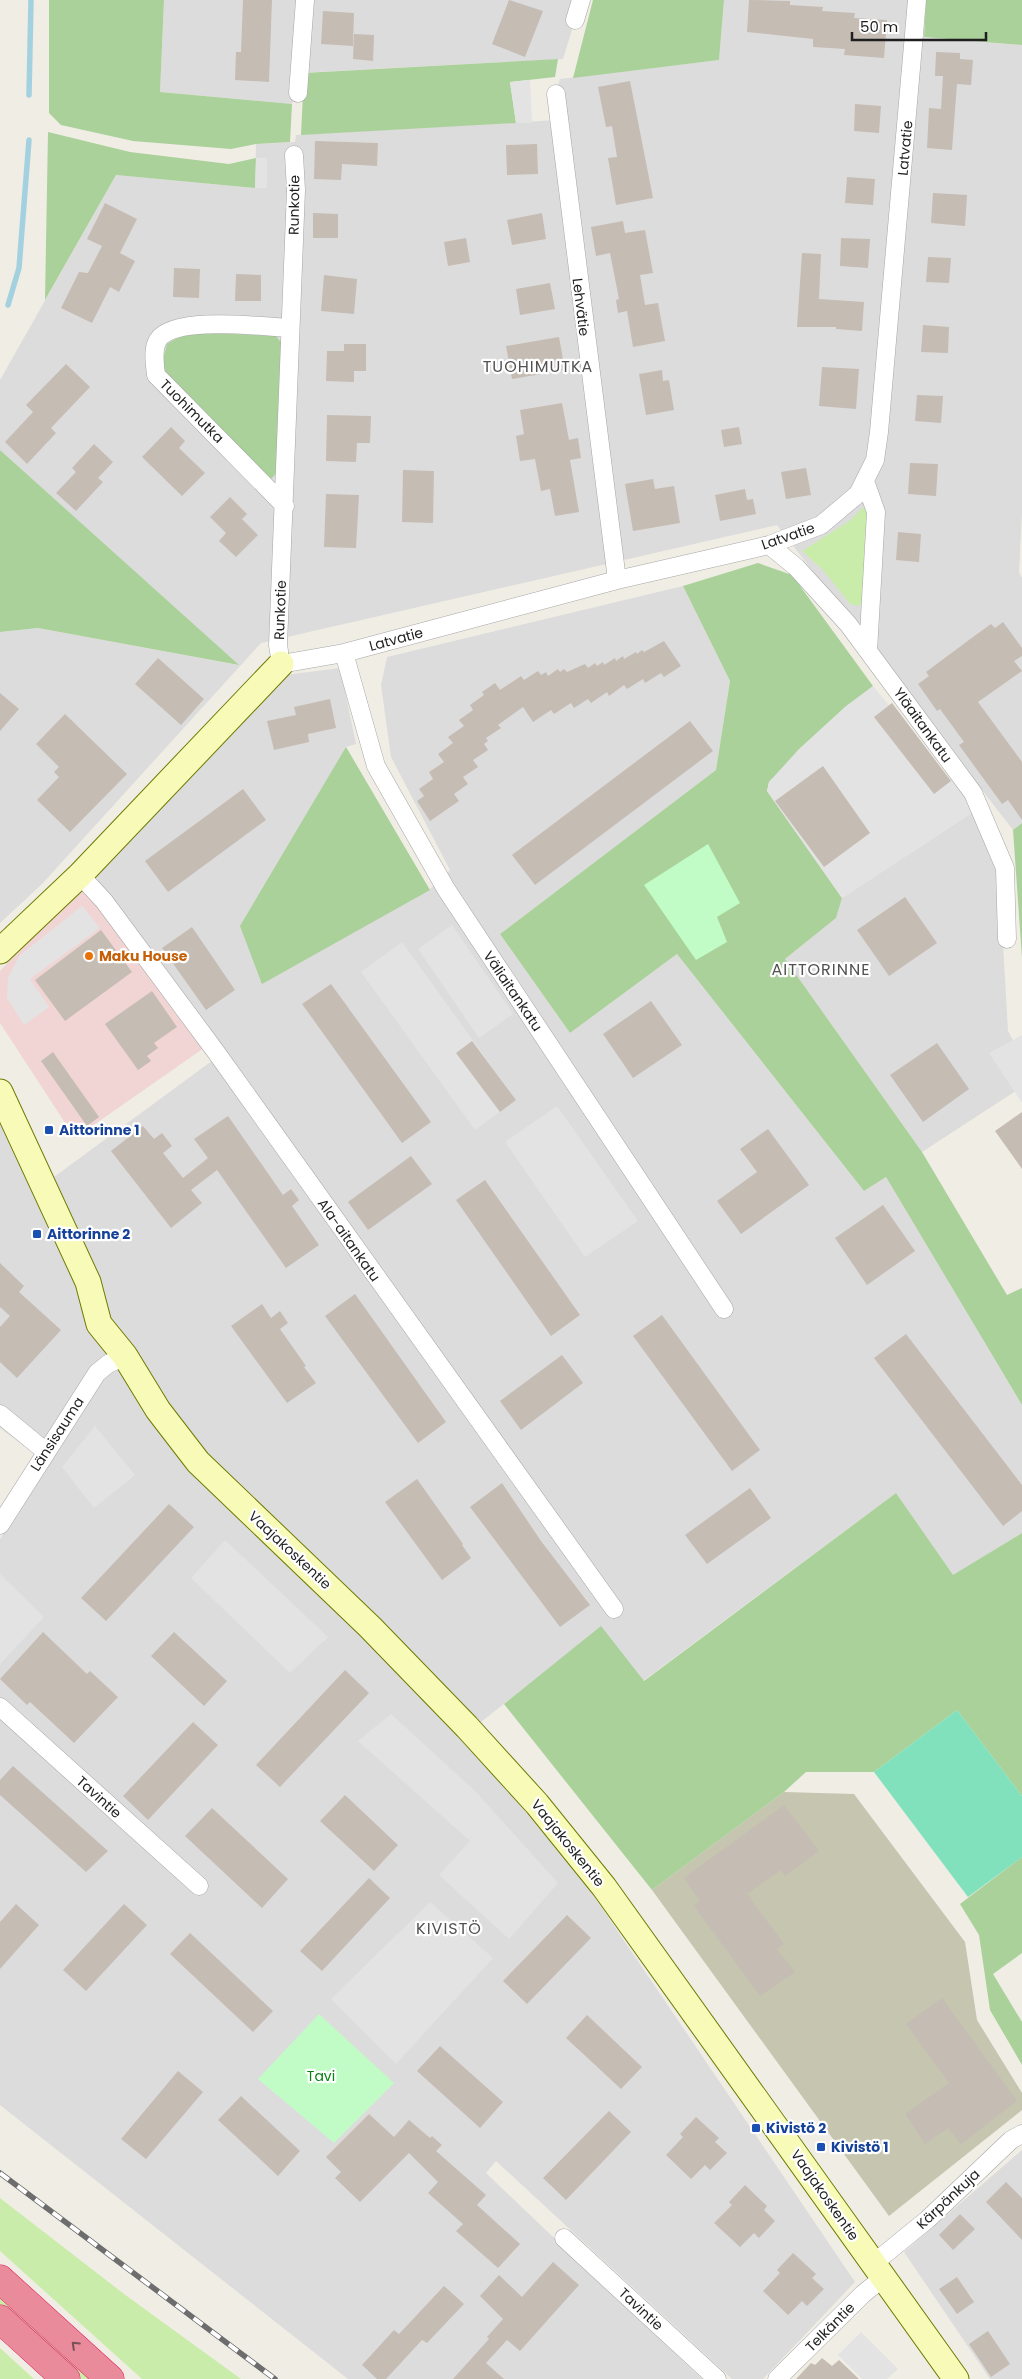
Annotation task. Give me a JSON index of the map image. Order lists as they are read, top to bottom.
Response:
{
  "streets": {
    "main road": ["Vaajakoskentie"],
    "street": [
      "Latvatie",
      "Runkotie",
      "Lehvätie",
      "Tuohimutka",
      "Yläaitankatu",
      "Väliaitankatu",
      "Ala-aitankatu",
      "Länsisauma",
      "Tavintie",
      "Kärpänkuja",
      "Telkäntie"
    ]
  },
  "crossings": [
    ["Latvatie", "Runkotie"],
    ["Latvatie", "Lehvätie"],
    ["Latvatie", "Yläaitankatu"],
    ["Latvatie", "Väliaitankatu"],
    ["Runkotie", "Tuohimutka"],
    ["Länsisauma", "Vaajakoskentie"],
    ["Vaajakoskentie", "Kärpänkuja"],
    ["Vaajakoskentie", "Telkäntie"],
    ["Kärpänkuja", "Telkäntie"]
  ],
  "districts": ["TUOHIMUTKA", "AITTORINNE", "KIVISTÖ"],
  "parks": ["Tavi"],
  "places": {
    "other": ["Maku House"],
    "transit": [
      "Aittorinne 1",
      "Aittorinne 2",
      "Kivistö 2",
      "Kivistö 1"
    ]
  },
  "scale_bar": "50 m"
}
